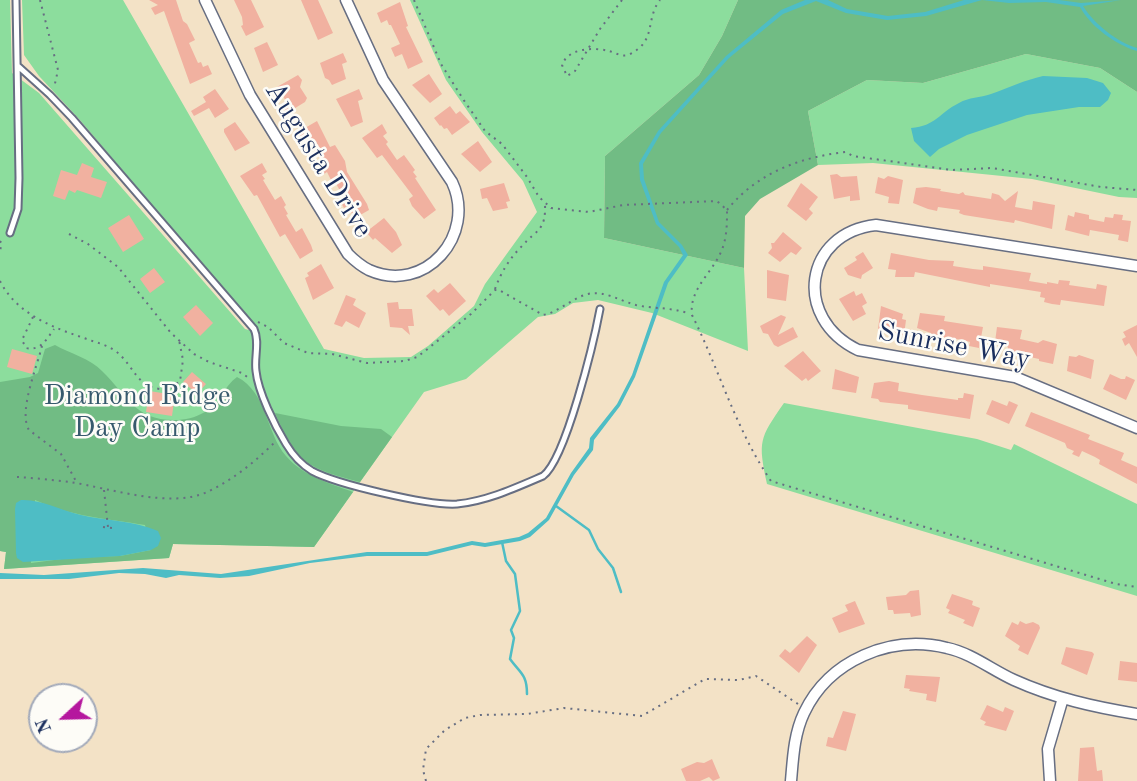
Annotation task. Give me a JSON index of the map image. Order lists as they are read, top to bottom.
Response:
{
  "streets": {
    "street": ["Augusta Drive", "Sunrise Way"]
  },
  "parks": ["Diamond Ridge Day Camp"],
  "north": "left"
}
